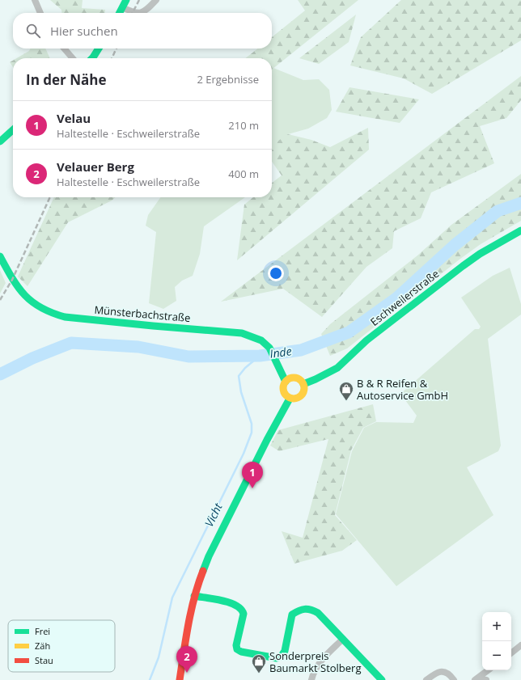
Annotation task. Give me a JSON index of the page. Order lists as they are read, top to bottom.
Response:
{
  "streets": {
    "main road": ["Eschweilerstraße", "Münsterbachstraße"]
  },
  "crossings": [
    ["Eschweilerstraße", "Münsterbachstraße"]
  ],
  "water": ["Inde", "Vicht"],
  "places": {
    "shop": ["B & R Reifen & Autoservice GmbH", "Sonderpreis Baumarkt Stolberg"]
  },
  "legend": ["Frei", "Zäh", "Stau"],
  "page": {
    "search": "Hier suchen",
    "heading": ["In der Nähe", "2 Ergebnisse"],
    "list": [
      {
        "mark": "1",
        "name": "Velau",
        "note": "Haltestelle · Eschweilerstraße",
        "value": "210 m"
      },
      {
        "mark": "2",
        "name": "Velauer Berg",
        "note": "Haltestelle · Eschweilerstraße",
        "value": "400 m"
      }
    ],
    "pins": ["1", "2"],
    "map_buttons": ["+", "−"]
  }
}
